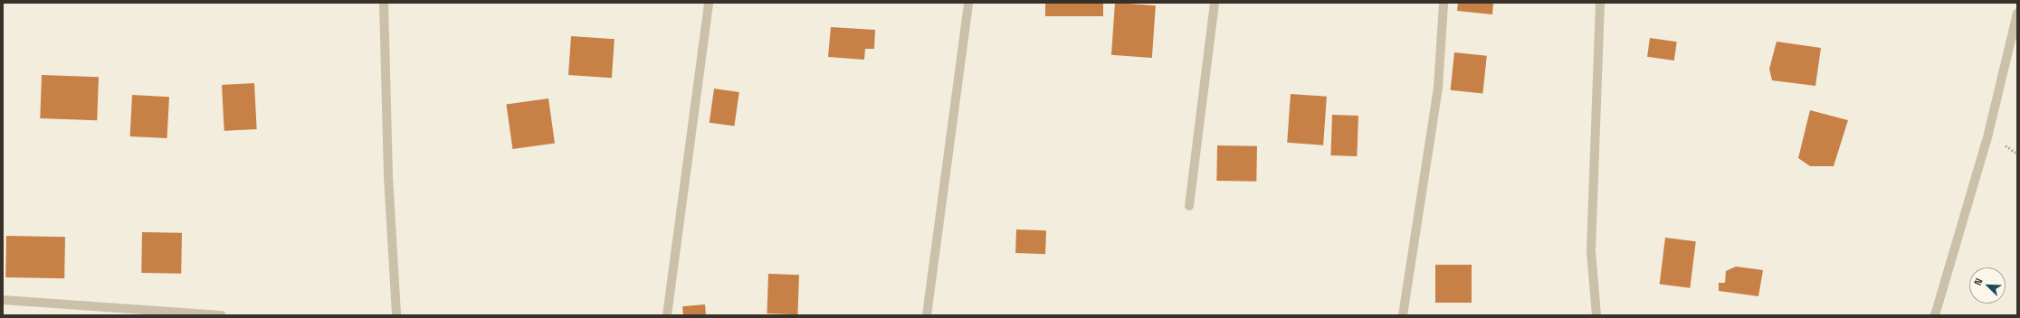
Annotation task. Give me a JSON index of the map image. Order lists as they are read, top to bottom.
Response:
{
  "north": "top left"
}
